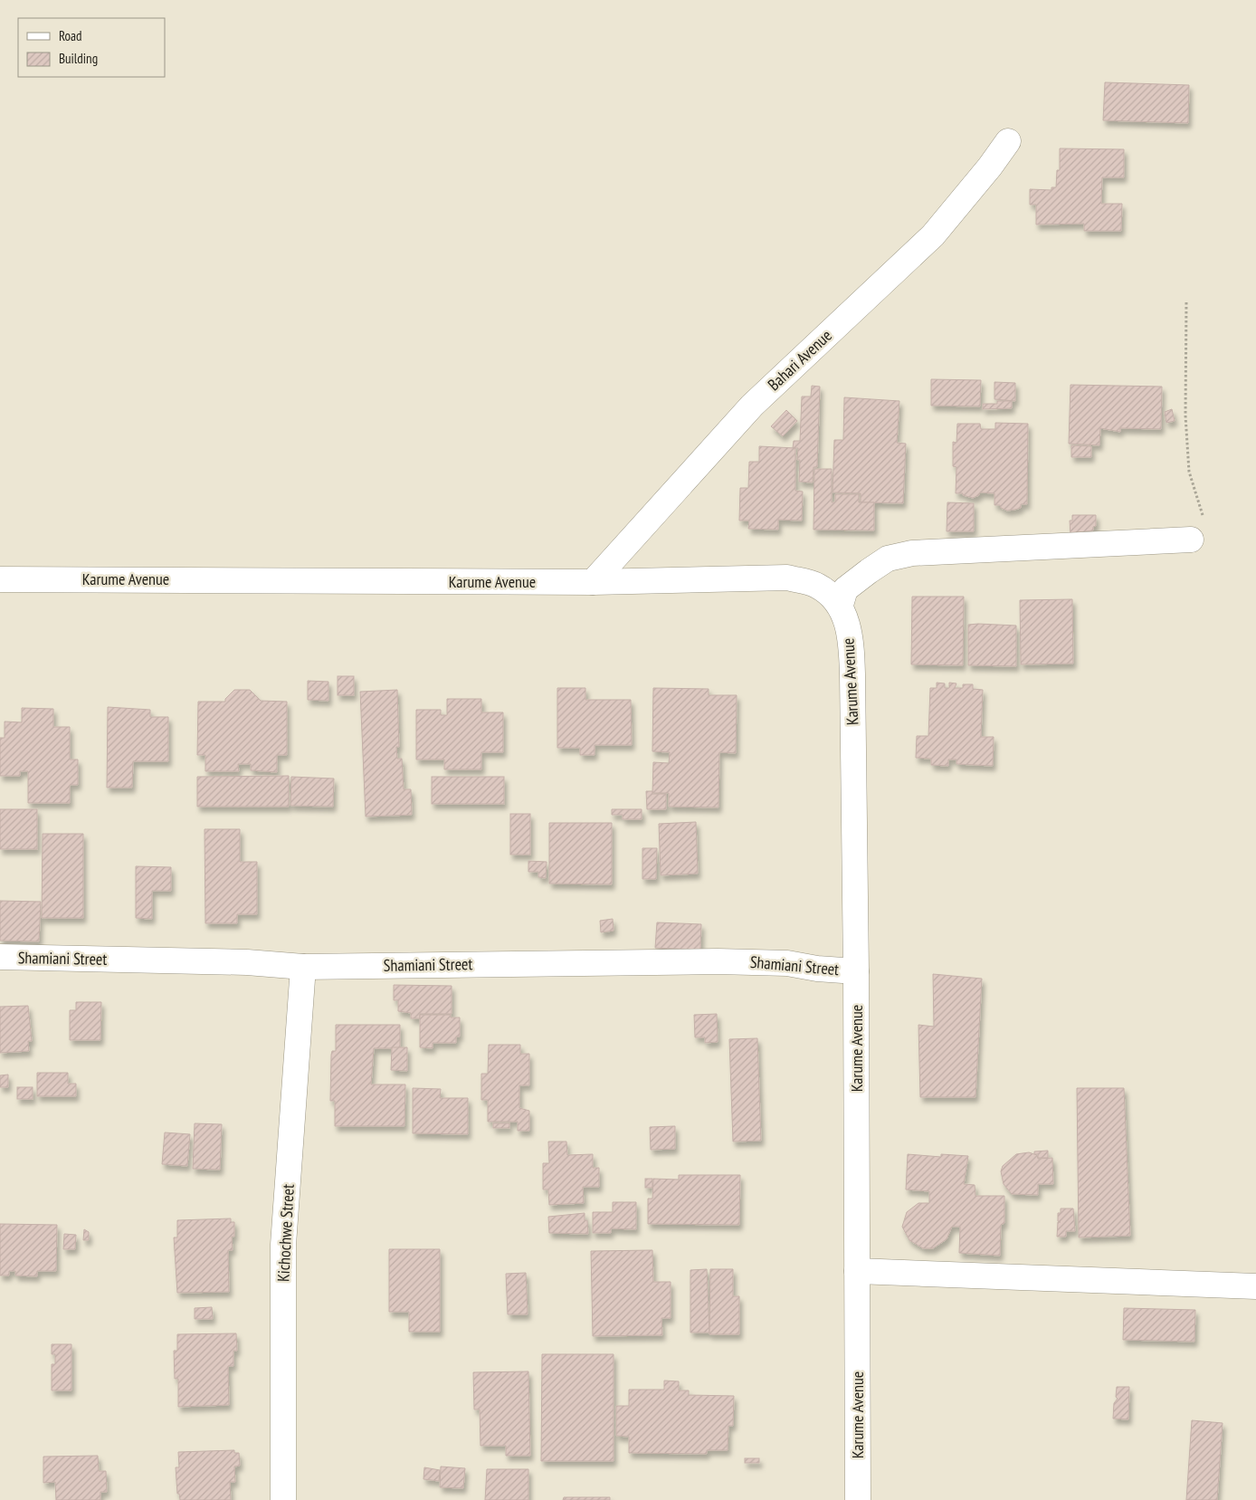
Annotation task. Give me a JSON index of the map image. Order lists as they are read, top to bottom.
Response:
{
  "streets": {
    "street": [
      "Bahari Avenue",
      "Karume Avenue",
      "Shamiani Street",
      "Kichochwe Street"
    ]
  },
  "crossings": [
    ["Bahari Avenue", "Karume Avenue"],
    ["Karume Avenue", "Shamiani Street"],
    ["Shamiani Street", "Kichochwe Street"]
  ],
  "legend": ["Road", "Building"]
}
